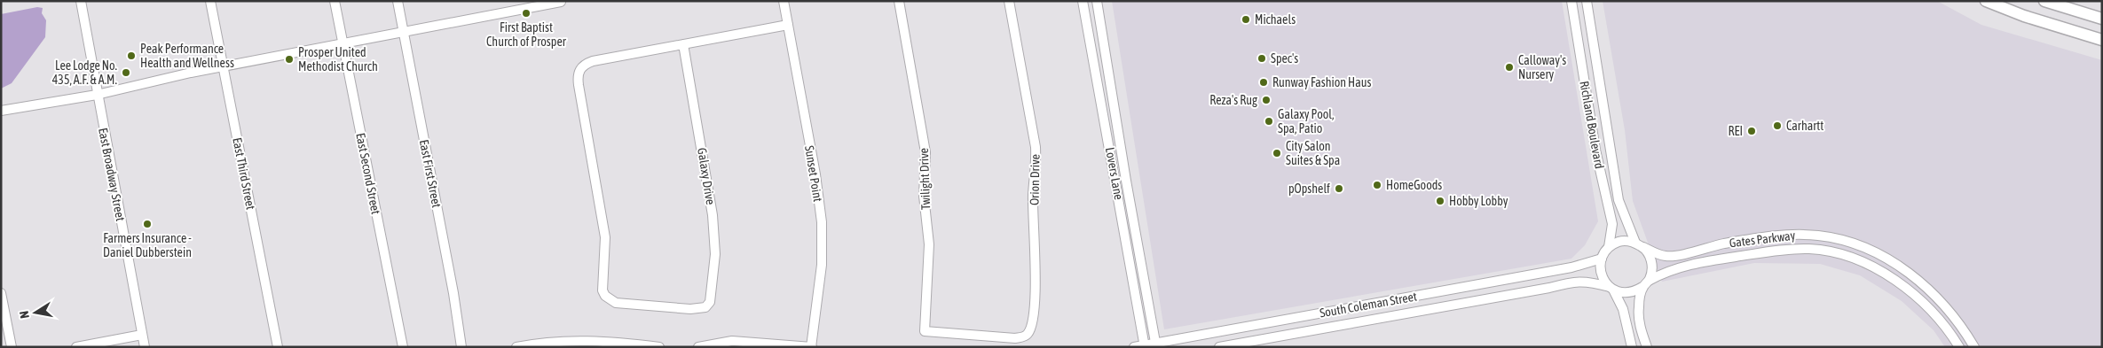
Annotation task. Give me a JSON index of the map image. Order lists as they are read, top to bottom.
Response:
{
  "streets": {
    "street": [
      "Richland Boulevard",
      "East Third Street",
      "East Second Street",
      "East First Street",
      "Sunset Point",
      "Lovers Lane",
      "East Broadway Street",
      "Galaxy Drive",
      "Twilight Drive",
      "Orion Drive",
      "Gates Parkway",
      "South Coleman Street"
    ]
  },
  "crossings": [
    ["Richland Boulevard", "Gates Parkway"],
    ["Richland Boulevard", "South Coleman Street"],
    ["Lovers Lane", "South Coleman Street"],
    ["Twilight Drive", "Orion Drive"],
    ["Gates Parkway", "South Coleman Street"]
  ],
  "places": [
    "First Baptist Church of Prosper",
    "Michaels",
    "Peak Performance Health and Wellness",
    "Spec's",
    "Prosper United Methodist Church",
    "Calloway's Nursery",
    "Lee Lodge No. 435, A.F. & A.M.",
    "Runway Fashion Haus",
    "Reza's Rug",
    "Galaxy Pool, Spa, Patio",
    "Carhartt",
    "REI",
    "City Salon Suites & Spa",
    "HomeGoods",
    "pOpshelf",
    "Hobby Lobby",
    "Farmers Insurance - Daniel Dubberstein"
  ],
  "north": "left"
}
